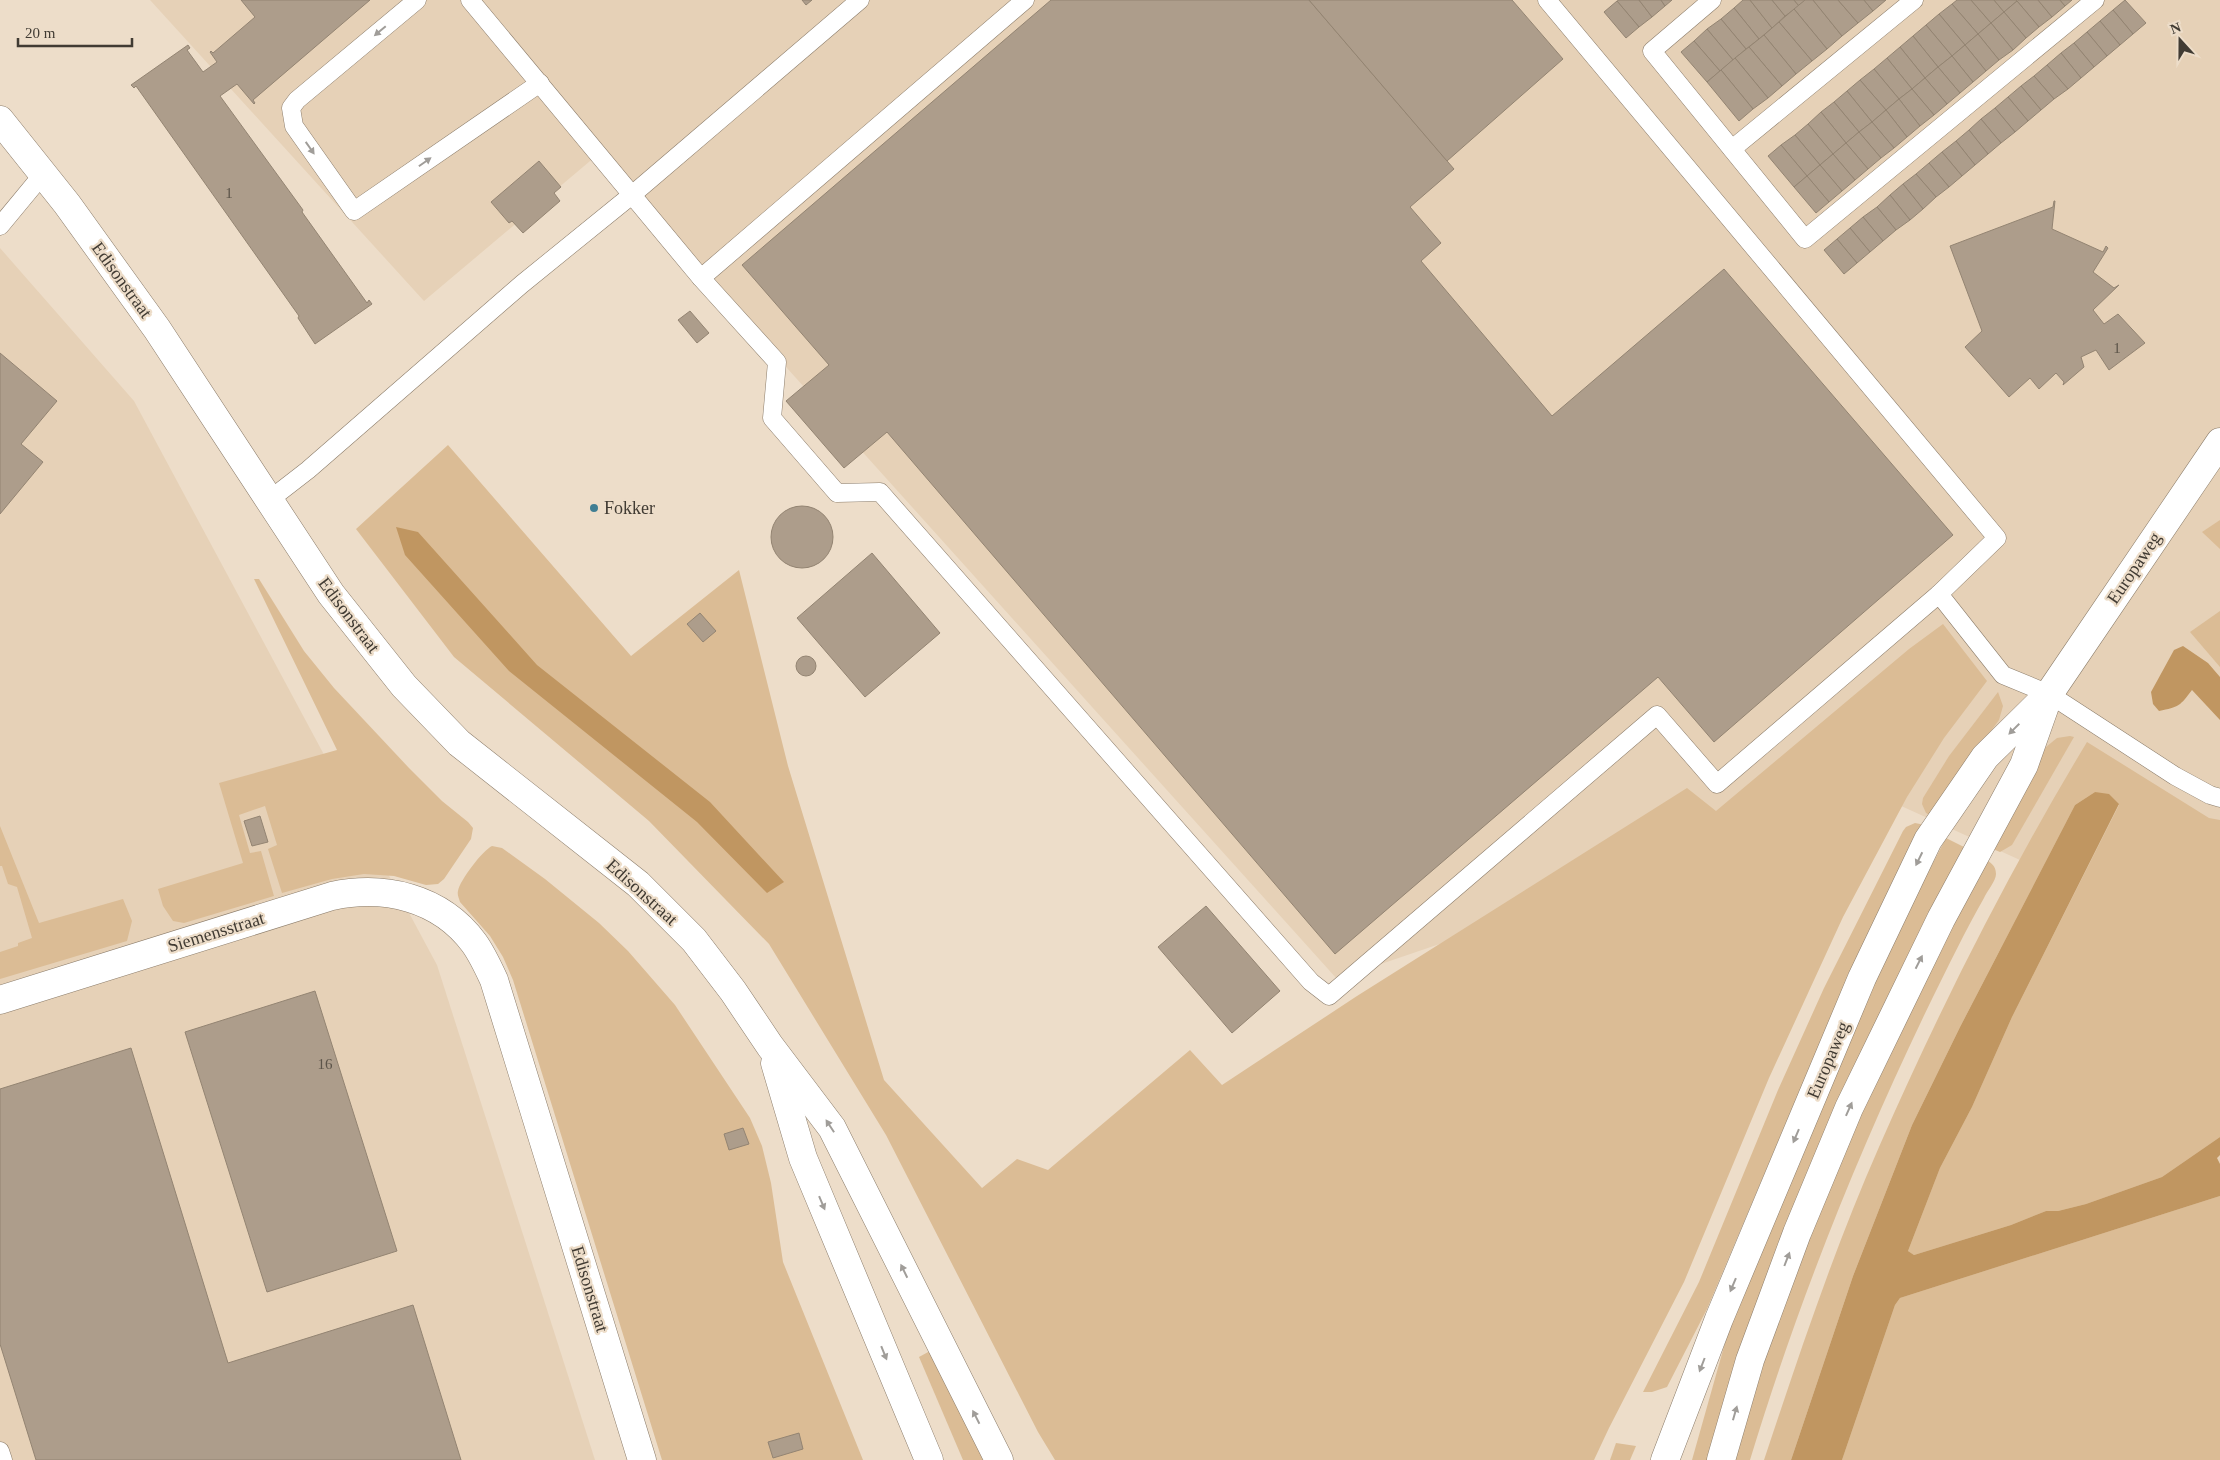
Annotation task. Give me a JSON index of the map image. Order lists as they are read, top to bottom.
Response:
{
  "streets": {
    "main road": ["Edisonstraat", "Europaweg", "Siemensstraat"]
  },
  "crossings": [
    ["Edisonstraat", "Siemensstraat"]
  ],
  "places": ["Fokker"],
  "house_numbers": ["1", "1", "16"],
  "scale_bar": "20 m",
  "north": "top"
}
